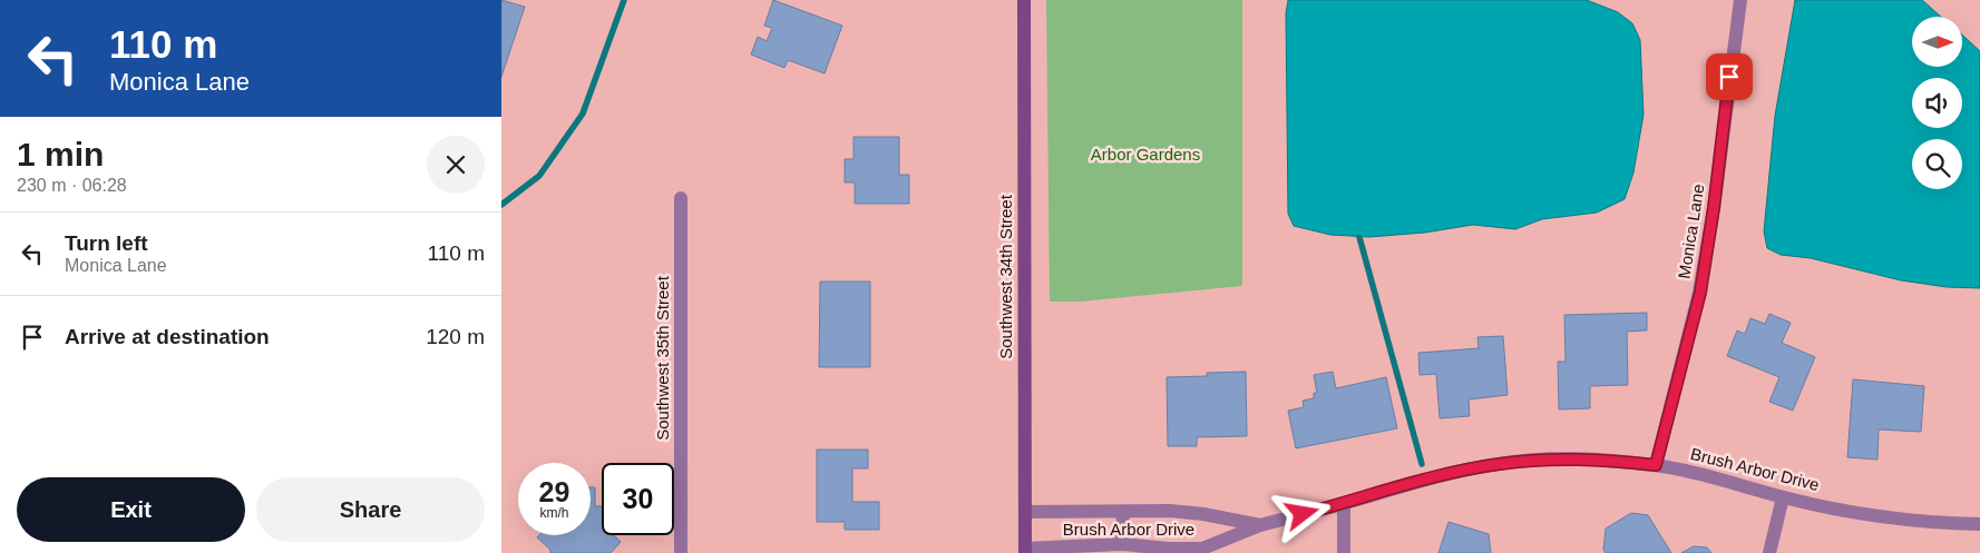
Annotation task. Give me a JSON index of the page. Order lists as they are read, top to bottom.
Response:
{
  "streets": {
    "street": [
      "Monica Lane",
      "Southwest 34th Street",
      "Southwest 35th Street",
      "Brush Arbor Drive"
    ]
  },
  "crossings": [
    ["Monica Lane", "Brush Arbor Drive"],
    ["Southwest 34th Street", "Brush Arbor Drive"]
  ],
  "parks": ["Arbor Gardens"],
  "north": "right",
  "page": {
    "turn": ["110 m", "Monica Lane"],
    "heading": ["1 min", "230 m · 06:28"],
    "list": [
      {
        "name": "Turn left",
        "note": "Monica Lane",
        "value": "110 m"
      },
      {
        "name": "Arrive at destination",
        "value": "120 m"
      }
    ],
    "speed": "29 km/h",
    "limit": "30",
    "buttons": ["Exit", "Share"]
  }
}
